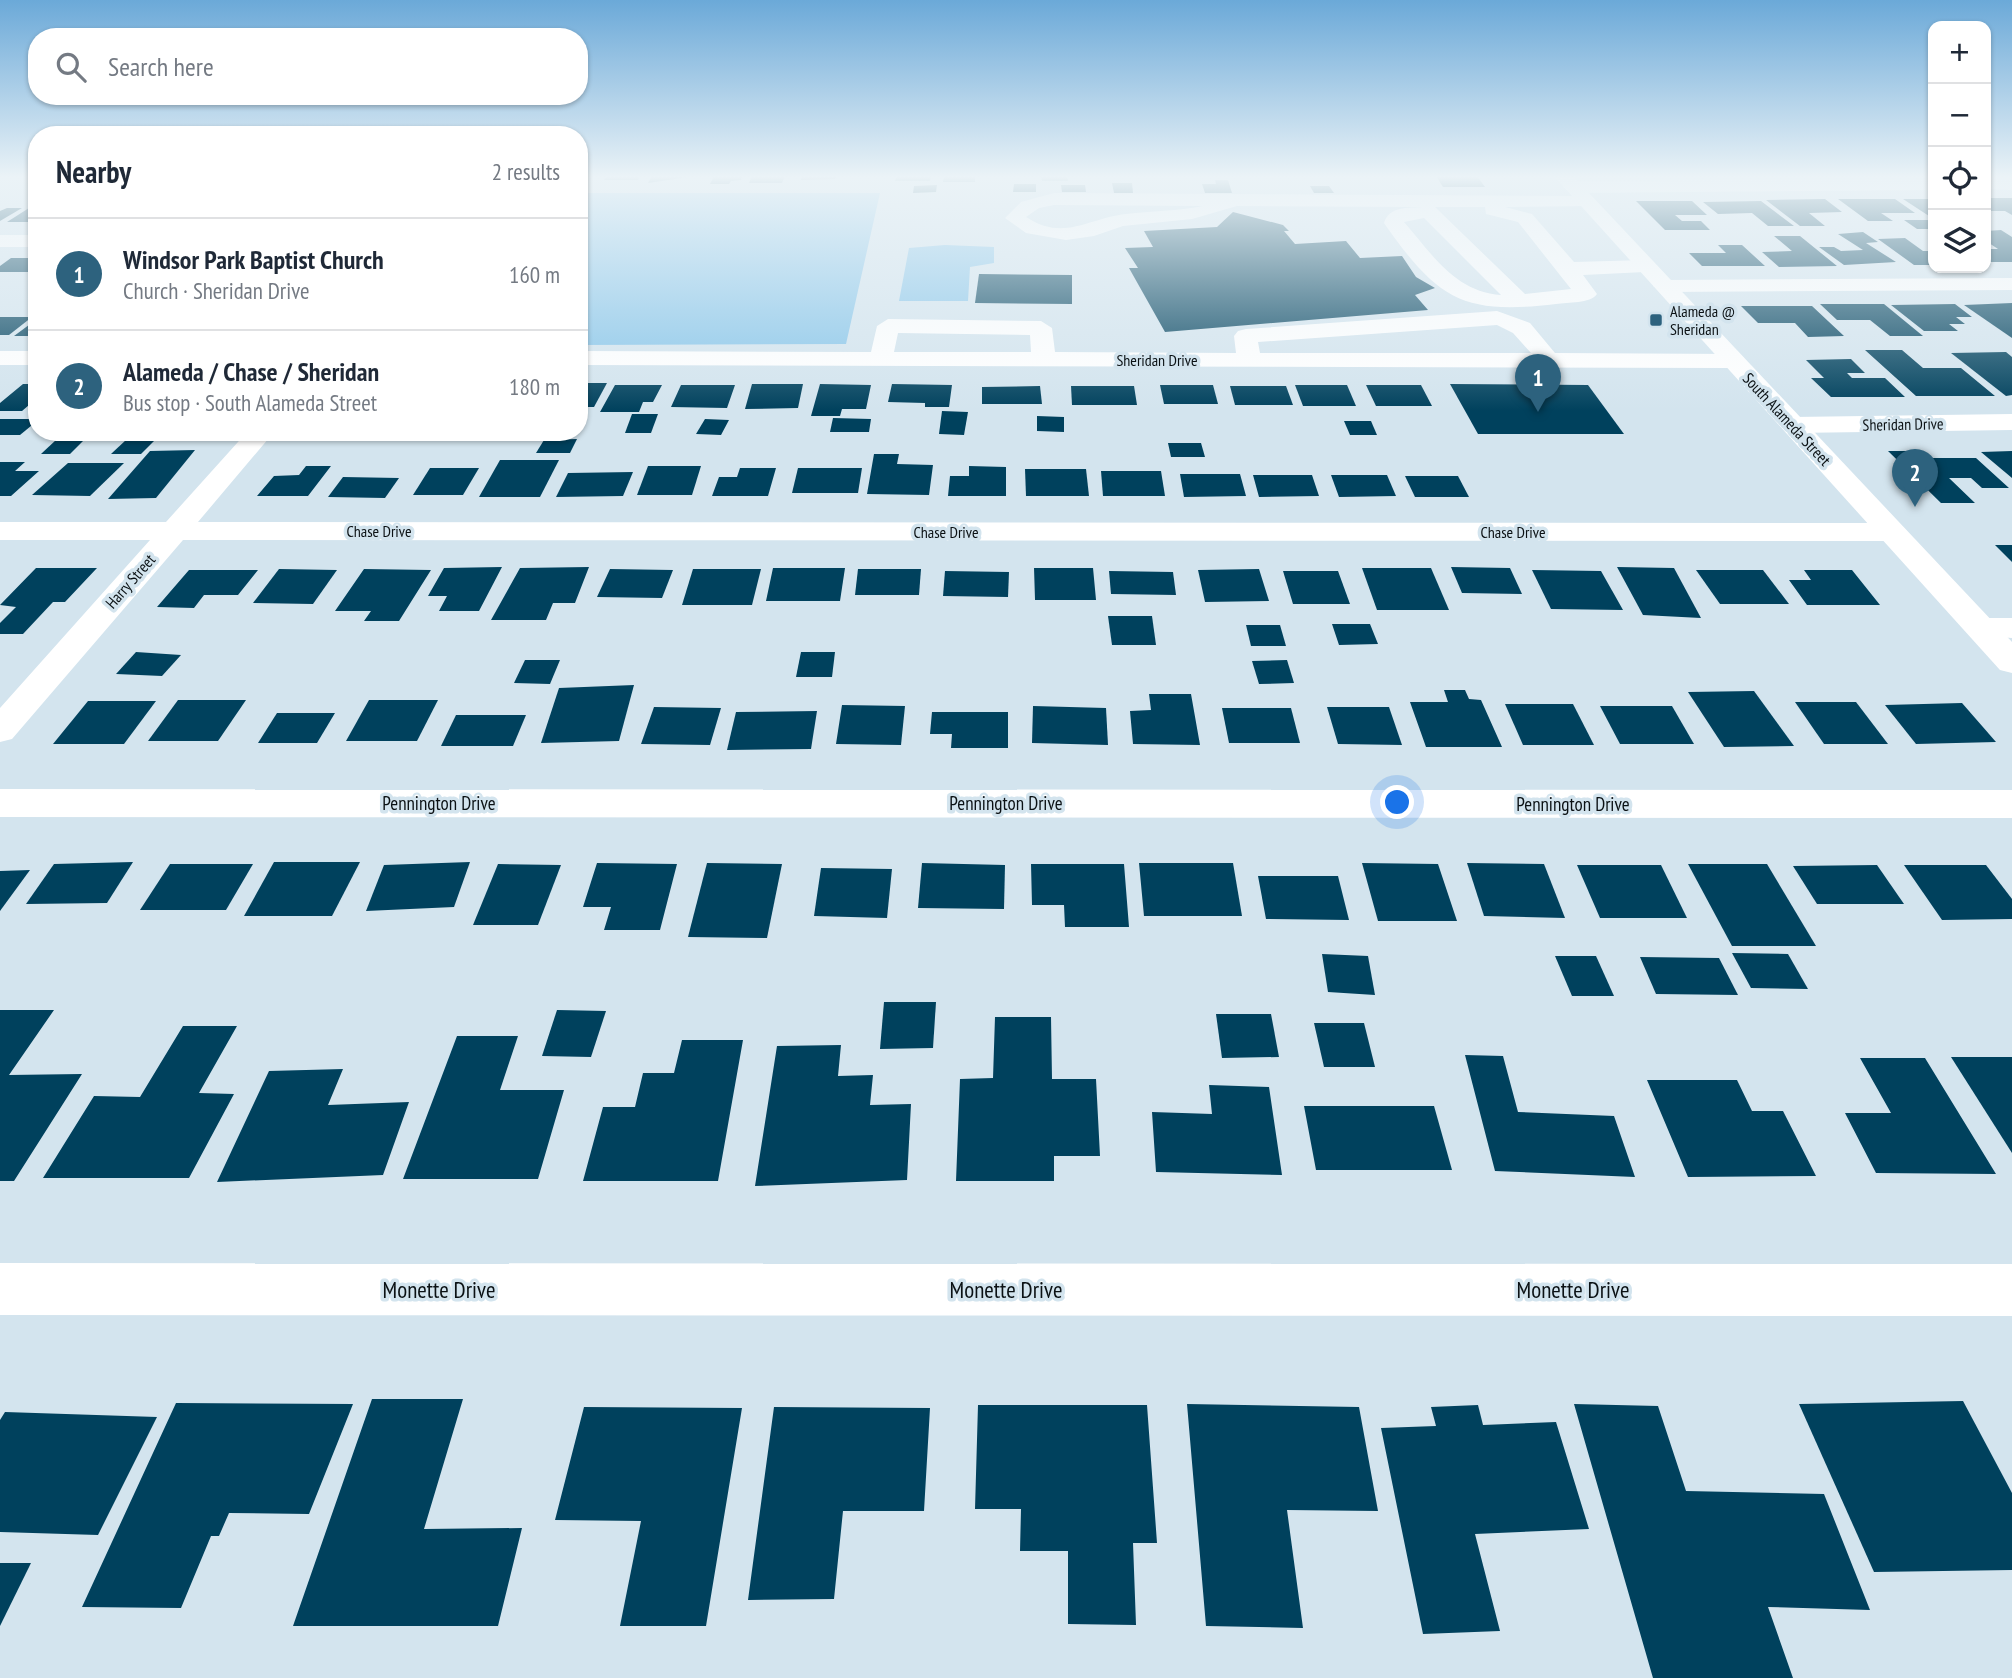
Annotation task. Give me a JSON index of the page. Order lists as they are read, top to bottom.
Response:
{
  "streets": {
    "street": [
      "Sheridan Drive",
      "South Alameda Street",
      "Chase Drive",
      "Harry Street",
      "Pennington Drive",
      "Monette Drive"
    ]
  },
  "crossings": [
    ["Sheridan Drive", "South Alameda Street"],
    ["South Alameda Street", "Chase Drive"],
    ["Chase Drive", "Harry Street"]
  ],
  "places": {
    "transit": ["Alameda @ Sheridan"]
  },
  "page": {
    "map_buttons": ["+", "−"],
    "search": "Search here",
    "heading": ["Nearby", "2 results"],
    "list": [
      {
        "mark": "1",
        "name": "Windsor Park Baptist Church",
        "note": "Church · Sheridan Drive",
        "value": "160 m"
      },
      {
        "mark": "2",
        "name": "Alameda / Chase / Sheridan",
        "note": "Bus stop · South Alameda Street",
        "value": "180 m"
      }
    ],
    "pins": ["1", "2"]
  }
}
